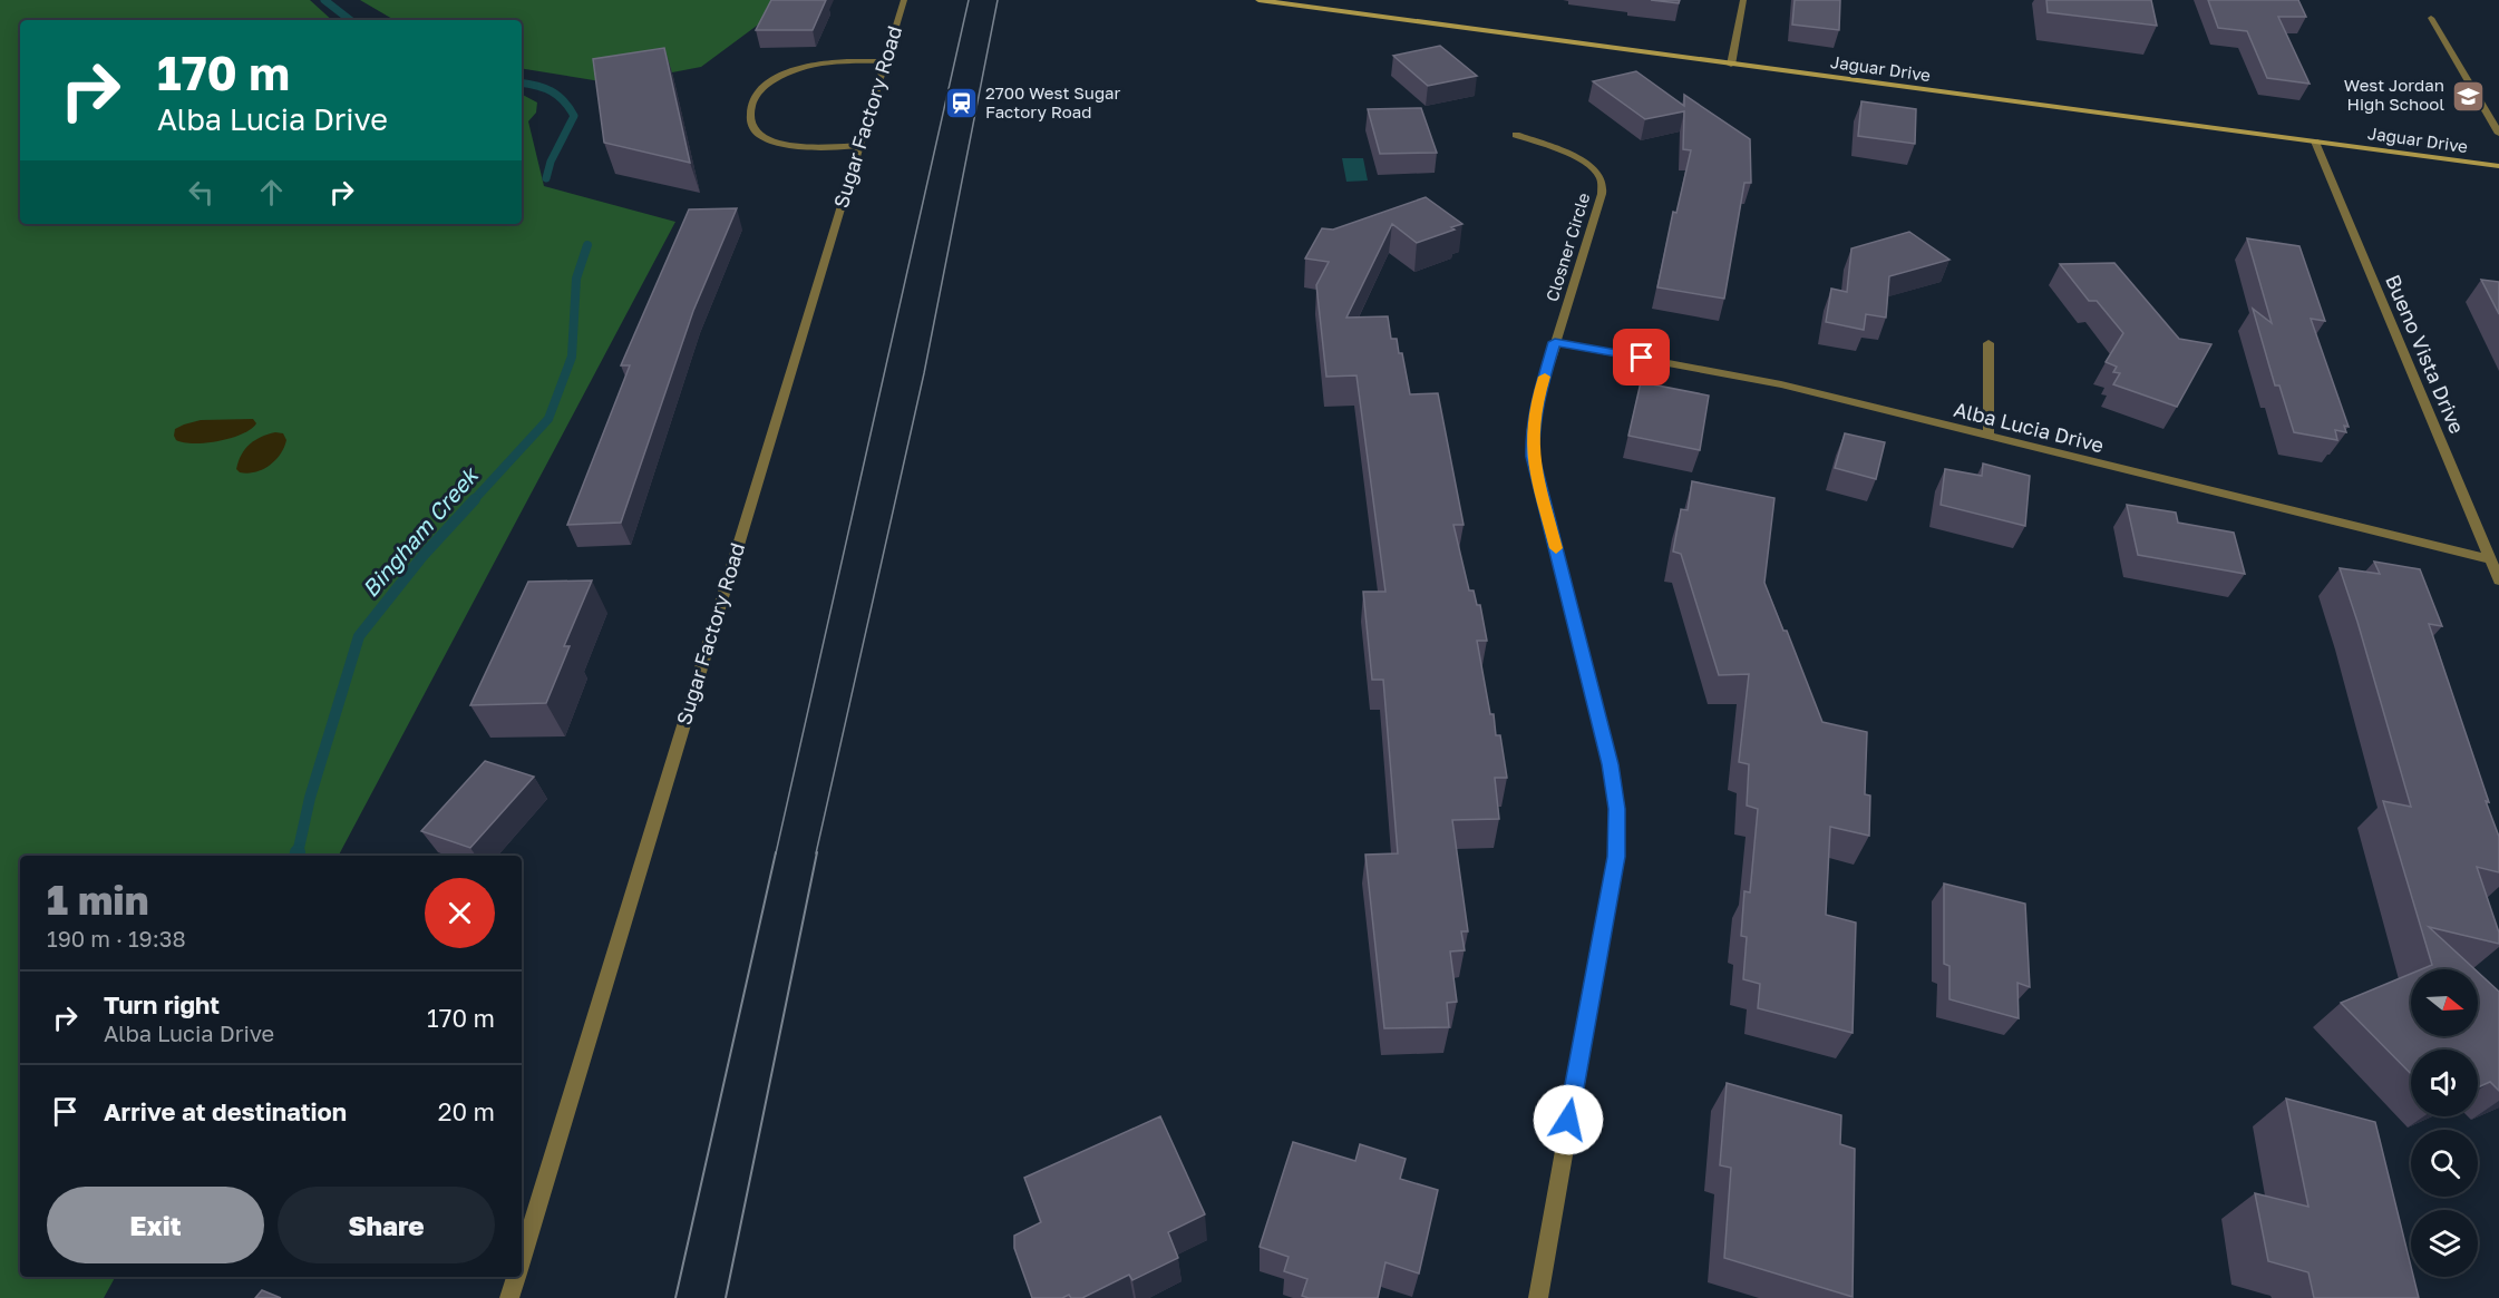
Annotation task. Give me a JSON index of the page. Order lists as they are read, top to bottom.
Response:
{
  "streets": {
    "main road": ["Jaguar Drive"],
    "street": [
      "Sugar Factory Road",
      "Closner Circle",
      "Bueno Vista Drive",
      "Alba Lucia Drive"
    ]
  },
  "crossings": [
    ["Jaguar Drive", "Bueno Vista Drive"],
    ["Closner Circle", "Alba Lucia Drive"],
    ["Bueno Vista Drive", "Alba Lucia Drive"]
  ],
  "water": ["Bingham Creek"],
  "places": {
    "school or university": ["West Jordan High School"],
    "station": ["2700 West Sugar Factory Road"]
  },
  "north": "right",
  "page": {
    "turn": ["170 m", "Alba Lucia Drive"],
    "heading": ["1 min", "190 m · 19:38"],
    "list": [
      {
        "name": "Turn right",
        "note": "Alba Lucia Drive",
        "value": "170 m"
      },
      {
        "name": "Arrive at destination",
        "value": "20 m"
      }
    ],
    "buttons": ["Exit", "Share"]
  }
}
